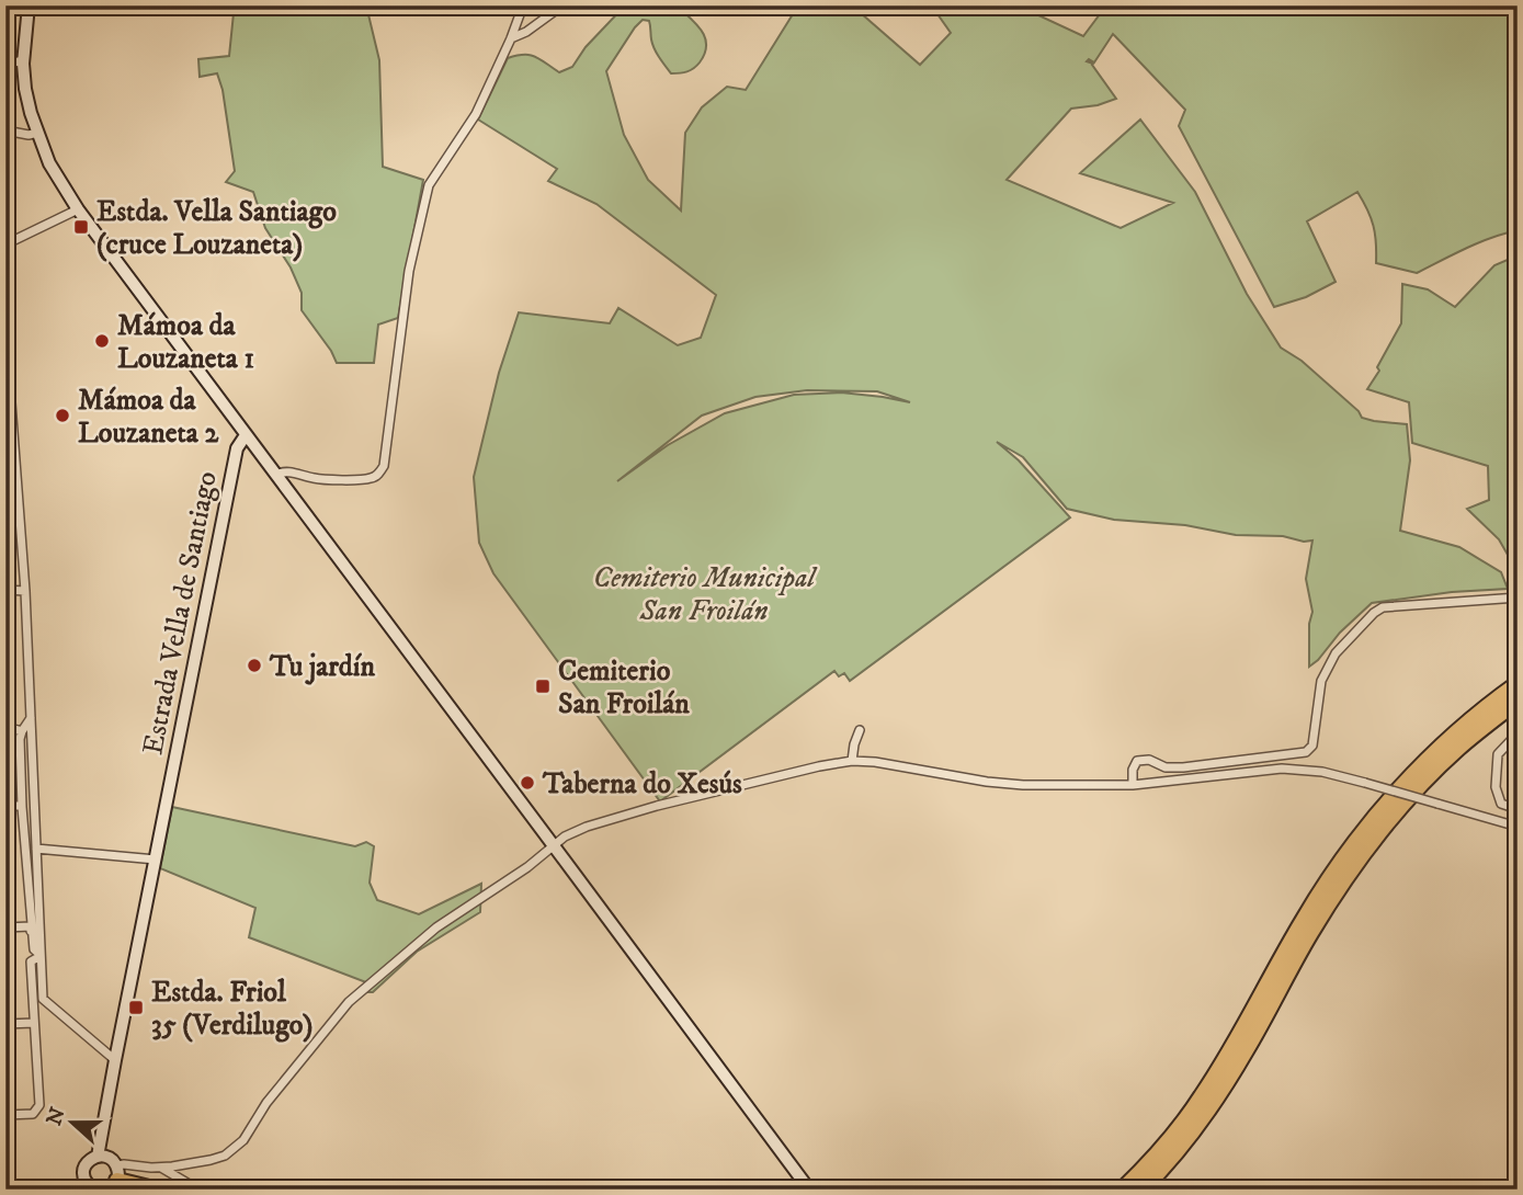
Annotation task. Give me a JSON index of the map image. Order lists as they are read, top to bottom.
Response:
{
  "streets": {
    "main road": ["Estrada Vella de Santiago"]
  },
  "parks": ["Cemiterio Municipal San Froilán"],
  "places": {
    "transit": ["Estda. Vella Santiago (cruce Louzaneta)", "Cemiterio San Froilán", "Estda. Friol 35 (Verdilugo)"],
    "other": [
      "Mámoa da Louzaneta 1",
      "Mámoa da Louzaneta 2",
      "Tu jardín",
      "Taberna do Xesús"
    ]
  },
  "north": "left"
}
